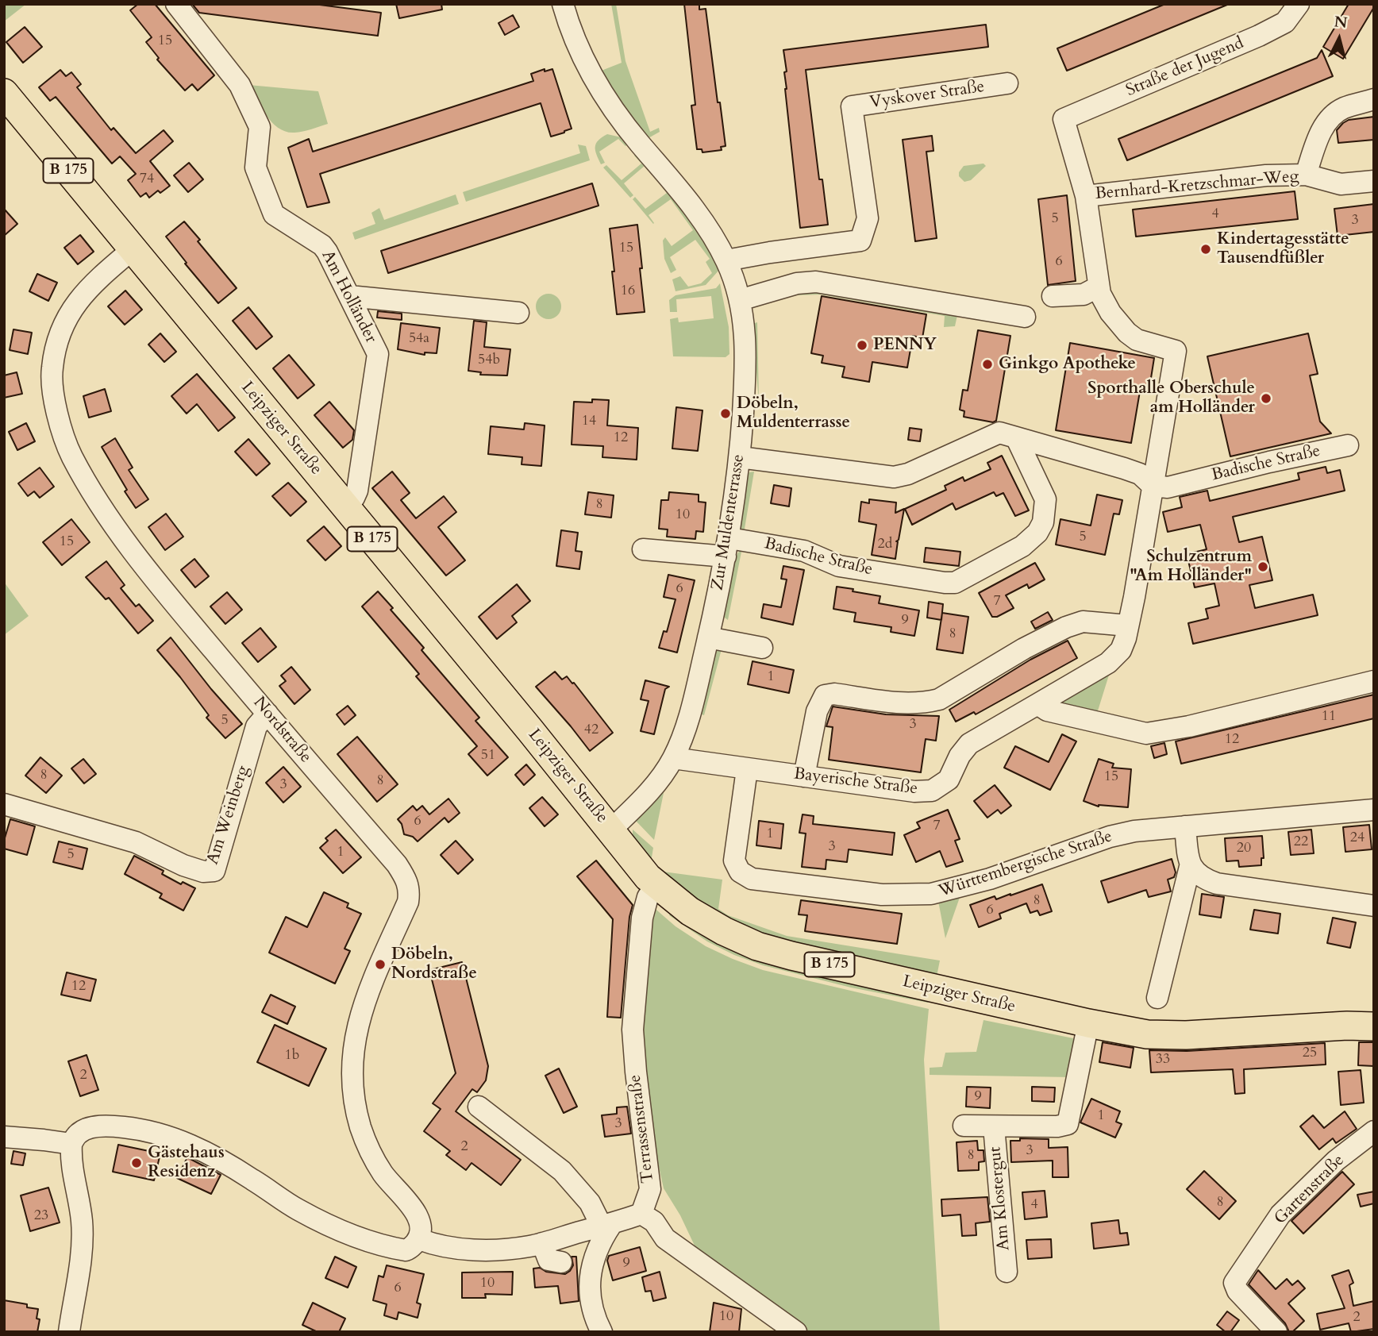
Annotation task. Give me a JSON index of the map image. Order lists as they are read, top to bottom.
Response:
{
  "streets": {
    "main road": ["B 175", "Leipziger Straße"],
    "street": [
      "Straße der Jugend",
      "Vyskover Straße",
      "Bernhard-Kretzschmar-Weg",
      "Am Holländer",
      "Badische Straße",
      "Zur Muldenterrasse",
      "Nordstraße",
      "Bayerische Straße",
      "Am Weinberg",
      "Württembergische Straße",
      "Terrassenstraße",
      "Gartenstraße",
      "Am Klostergut"
    ]
  },
  "crossings": [
    ["Straße der Jugend", "Bernhard-Kretzschmar-Weg"],
    ["Vyskover Straße", "Zur Muldenterrasse"],
    ["Bernhard-Kretzschmar-Weg", "Badische Straße"],
    ["Bernhard-Kretzschmar-Weg", "Bayerische Straße"],
    ["Am Holländer", "Leipziger Straße"],
    ["Leipziger Straße", "Zur Muldenterrasse"],
    ["Leipziger Straße", "Nordstraße"],
    ["Leipziger Straße", "Terrassenstraße"],
    ["Leipziger Straße", "Am Klostergut"],
    ["Badische Straße", "Zur Muldenterrasse"],
    ["Badische Straße", "Bayerische Straße"],
    ["Zur Muldenterrasse", "Bayerische Straße"],
    ["Nordstraße", "Am Weinberg"],
    ["Bayerische Straße", "Württembergische Straße"]
  ],
  "places": [
    "Kindertagesstätte Tausendfüßler",
    "PENNY",
    "Ginkgo Apotheke",
    "Sporthalle Oberschule am Holländer",
    "Döbeln, Muldenterrasse",
    "Schulzentrum \"Am Holländer\"",
    "Döbeln, Nordstraße",
    "Gästehaus Residenz"
  ],
  "house_numbers": [
    "15",
    "74",
    "4",
    "5",
    "3",
    "15",
    "6",
    "16",
    "54a",
    "54b",
    "14",
    "12",
    "8",
    "10",
    "5",
    "15",
    "2d",
    "6",
    "7",
    "9",
    "8",
    "1",
    "11",
    "5",
    "3",
    "42",
    "12",
    "51",
    "8",
    "15",
    "8",
    "3",
    "6",
    "7",
    "1",
    "24",
    "22",
    "3",
    "20",
    "1",
    "5",
    "8",
    "6",
    "12",
    "25",
    "1b",
    "33",
    "2",
    "9",
    "1",
    "3",
    "2",
    "3",
    "8",
    "8",
    "4",
    "23",
    "9",
    "10",
    "6",
    "10",
    "2"
  ],
  "north": "top"
}
